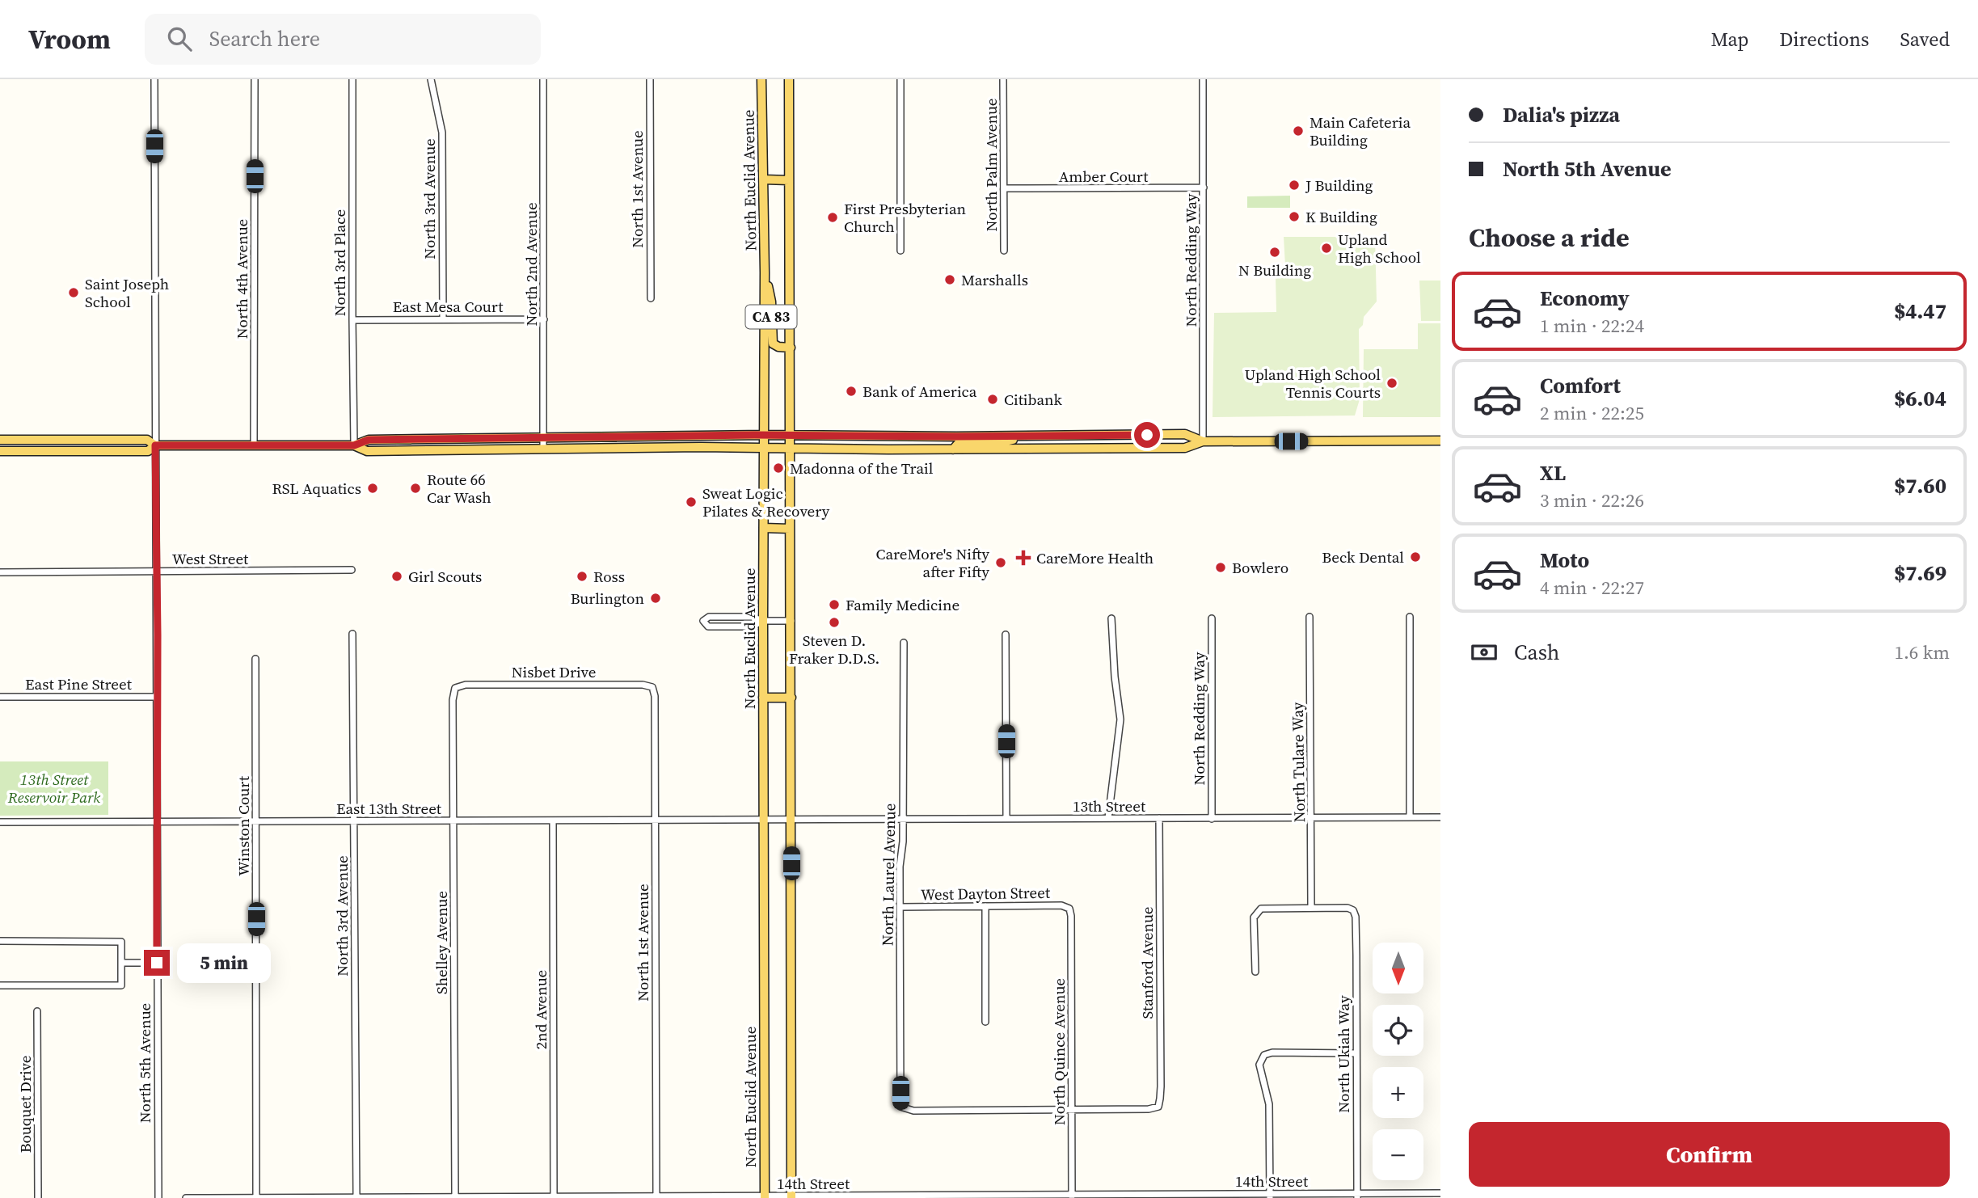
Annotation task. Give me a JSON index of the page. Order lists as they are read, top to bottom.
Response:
{
  "streets": {
    "main road": ["North Euclid Avenue", "CA 83"],
    "street": [
      "North Palm Avenue",
      "Amber Court",
      "North 1st Avenue",
      "North 3rd Avenue",
      "North Redding Way",
      "North 3rd Place",
      "North 2nd Avenue",
      "North 4th Avenue",
      "East Mesa Court",
      "West Street",
      "Nisbet Drive",
      "East Pine Street",
      "North Tulare Way",
      "13th Street",
      "East 13th Street",
      "Winston Court",
      "North Laurel Avenue",
      "West Dayton Street",
      "Shelley Avenue",
      "Stanford Avenue",
      "2nd Avenue",
      "North Quince Avenue",
      "North Ukiah Way",
      "North 5th Avenue",
      "Bouquet Drive",
      "14th Street"
    ]
  },
  "crossings": [
    ["North Palm Avenue", "Amber Court"],
    ["Amber Court", "North Redding Way"],
    ["North Euclid Avenue", "CA 83"],
    ["North Euclid Avenue", "East 13th Street"],
    ["North Euclid Avenue", "14th Street"],
    ["North 1st Avenue", "Nisbet Drive"],
    ["North 1st Avenue", "East 13th Street"],
    ["North 1st Avenue", "14th Street"],
    ["North 3rd Avenue", "East Mesa Court"],
    ["North 3rd Avenue", "East 13th Street"],
    ["North 3rd Avenue", "14th Street"],
    ["North Redding Way", "13th Street"],
    ["North 3rd Place", "East Mesa Court"],
    ["North 2nd Avenue", "East Mesa Court"],
    ["West Street", "North 5th Avenue"],
    ["Nisbet Drive", "Shelley Avenue"],
    ["East Pine Street", "North 5th Avenue"],
    ["North Tulare Way", "13th Street"],
    ["North Tulare Way", "North Ukiah Way"],
    ["13th Street", "East 13th Street"],
    ["13th Street", "North Laurel Avenue"],
    ["13th Street", "Stanford Avenue"],
    ["East 13th Street", "Winston Court"],
    ["East 13th Street", "Shelley Avenue"],
    ["East 13th Street", "2nd Avenue"],
    ["East 13th Street", "North 5th Avenue"],
    ["Winston Court", "14th Street"],
    ["North Laurel Avenue", "West Dayton Street"],
    ["North Laurel Avenue", "Stanford Avenue"],
    ["North Laurel Avenue", "North Quince Avenue"],
    ["West Dayton Street", "North Quince Avenue"],
    ["Shelley Avenue", "14th Street"],
    ["Stanford Avenue", "North Quince Avenue"],
    ["2nd Avenue", "14th Street"],
    ["North Quince Avenue", "14th Street"],
    ["North Ukiah Way", "14th Street"]
  ],
  "parks": ["13th Street Reservoir Park"],
  "places": {
    "other": [
      "Main Cafeteria Building",
      "J Building",
      "K Building",
      "First Presbyterian Church",
      "Upland High School",
      "N Building",
      "Marshalls",
      "Saint Joseph School",
      "Upland High School Tennis Courts",
      "Bank of America",
      "Citibank",
      "Madonna of the Trail",
      "RSL Aquatics",
      "Route 66 Car Wash",
      "Sweat Logic Pilates & Recovery",
      "Beck Dental",
      "CareMore's Nifty after Fifty",
      "Bowlero",
      "Girl Scouts",
      "Ross",
      "Burlington",
      "Family Medicine",
      "Steven D. Fraker D.D.S."
    ],
    "health": ["CareMore Health"]
  },
  "north": "bottom",
  "page": {
    "header": "Vroom",
    "search": "Search here",
    "nav": ["Map", "Directions", "Saved"],
    "banner": ["Dalia's pizza", "North 5th Avenue"],
    "heading": "Choose a ride",
    "list": [
      {
        "name": "Economy",
        "note": "1 min · 22:24",
        "value": "$4.47"
      },
      {
        "name": "Comfort",
        "note": "2 min · 22:25",
        "value": "$6.04"
      },
      {
        "name": "XL",
        "note": "3 min · 22:26",
        "value": "$7.60"
      },
      {
        "name": "Moto",
        "note": "4 min · 22:27",
        "value": "$7.69"
      }
    ],
    "pay": ["Cash", "1.6 km"],
    "map_buttons": ["+", "−"],
    "bubble": "5 min",
    "buttons": "Confirm"
  }
}
